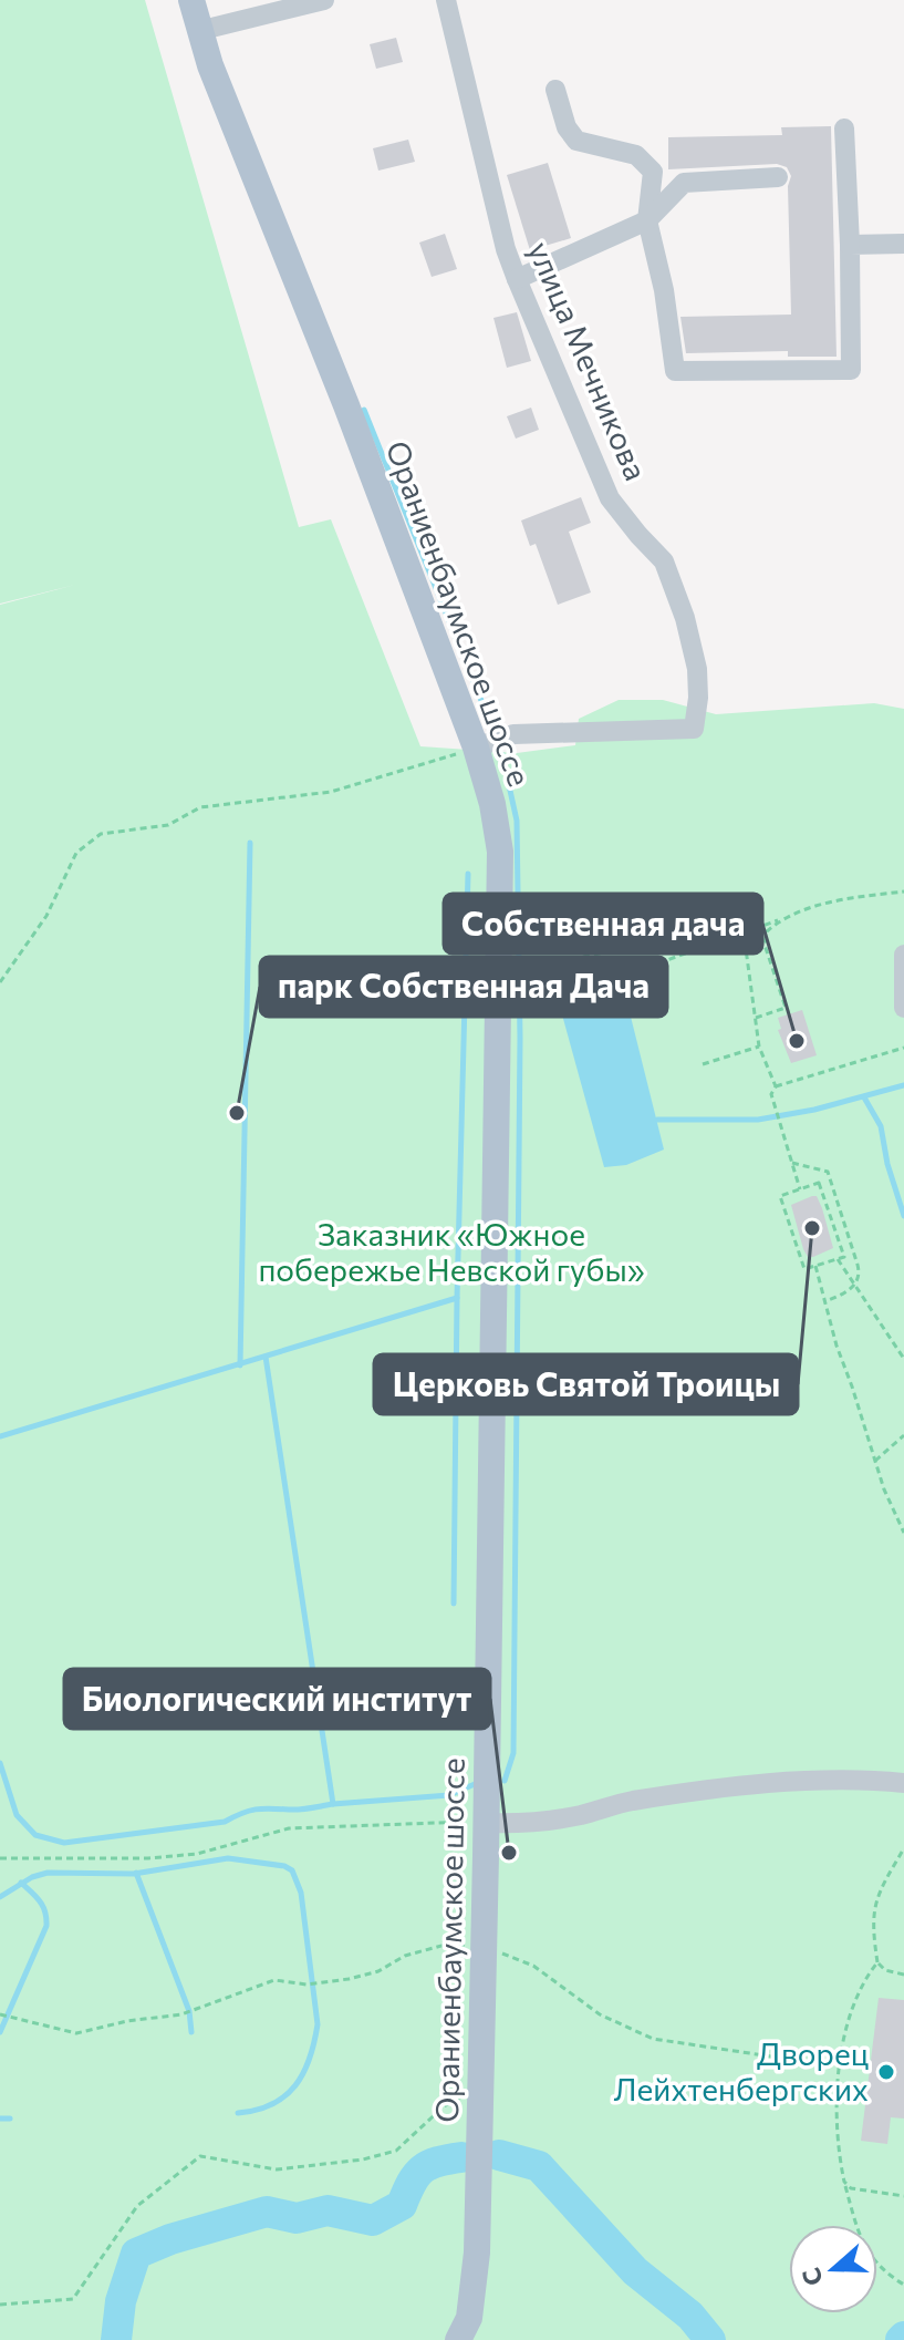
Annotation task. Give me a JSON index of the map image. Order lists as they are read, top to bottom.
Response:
{
  "streets": {
    "main road": ["Ораниенбаумское шоссе"],
    "street": ["улица Мечникова"]
  },
  "crossings": [
    ["улица Мечникова", "Ораниенбаумское шоссе"]
  ],
  "parks": ["Заказник «Южное побережье Невской губы»"],
  "places": [
    "Собственная дача",
    "парк Собственная Дача",
    "Церковь Святой Троицы",
    "Биологический институт",
    "Дворец Лейхтенбергских"
  ],
  "north": "left"
}
